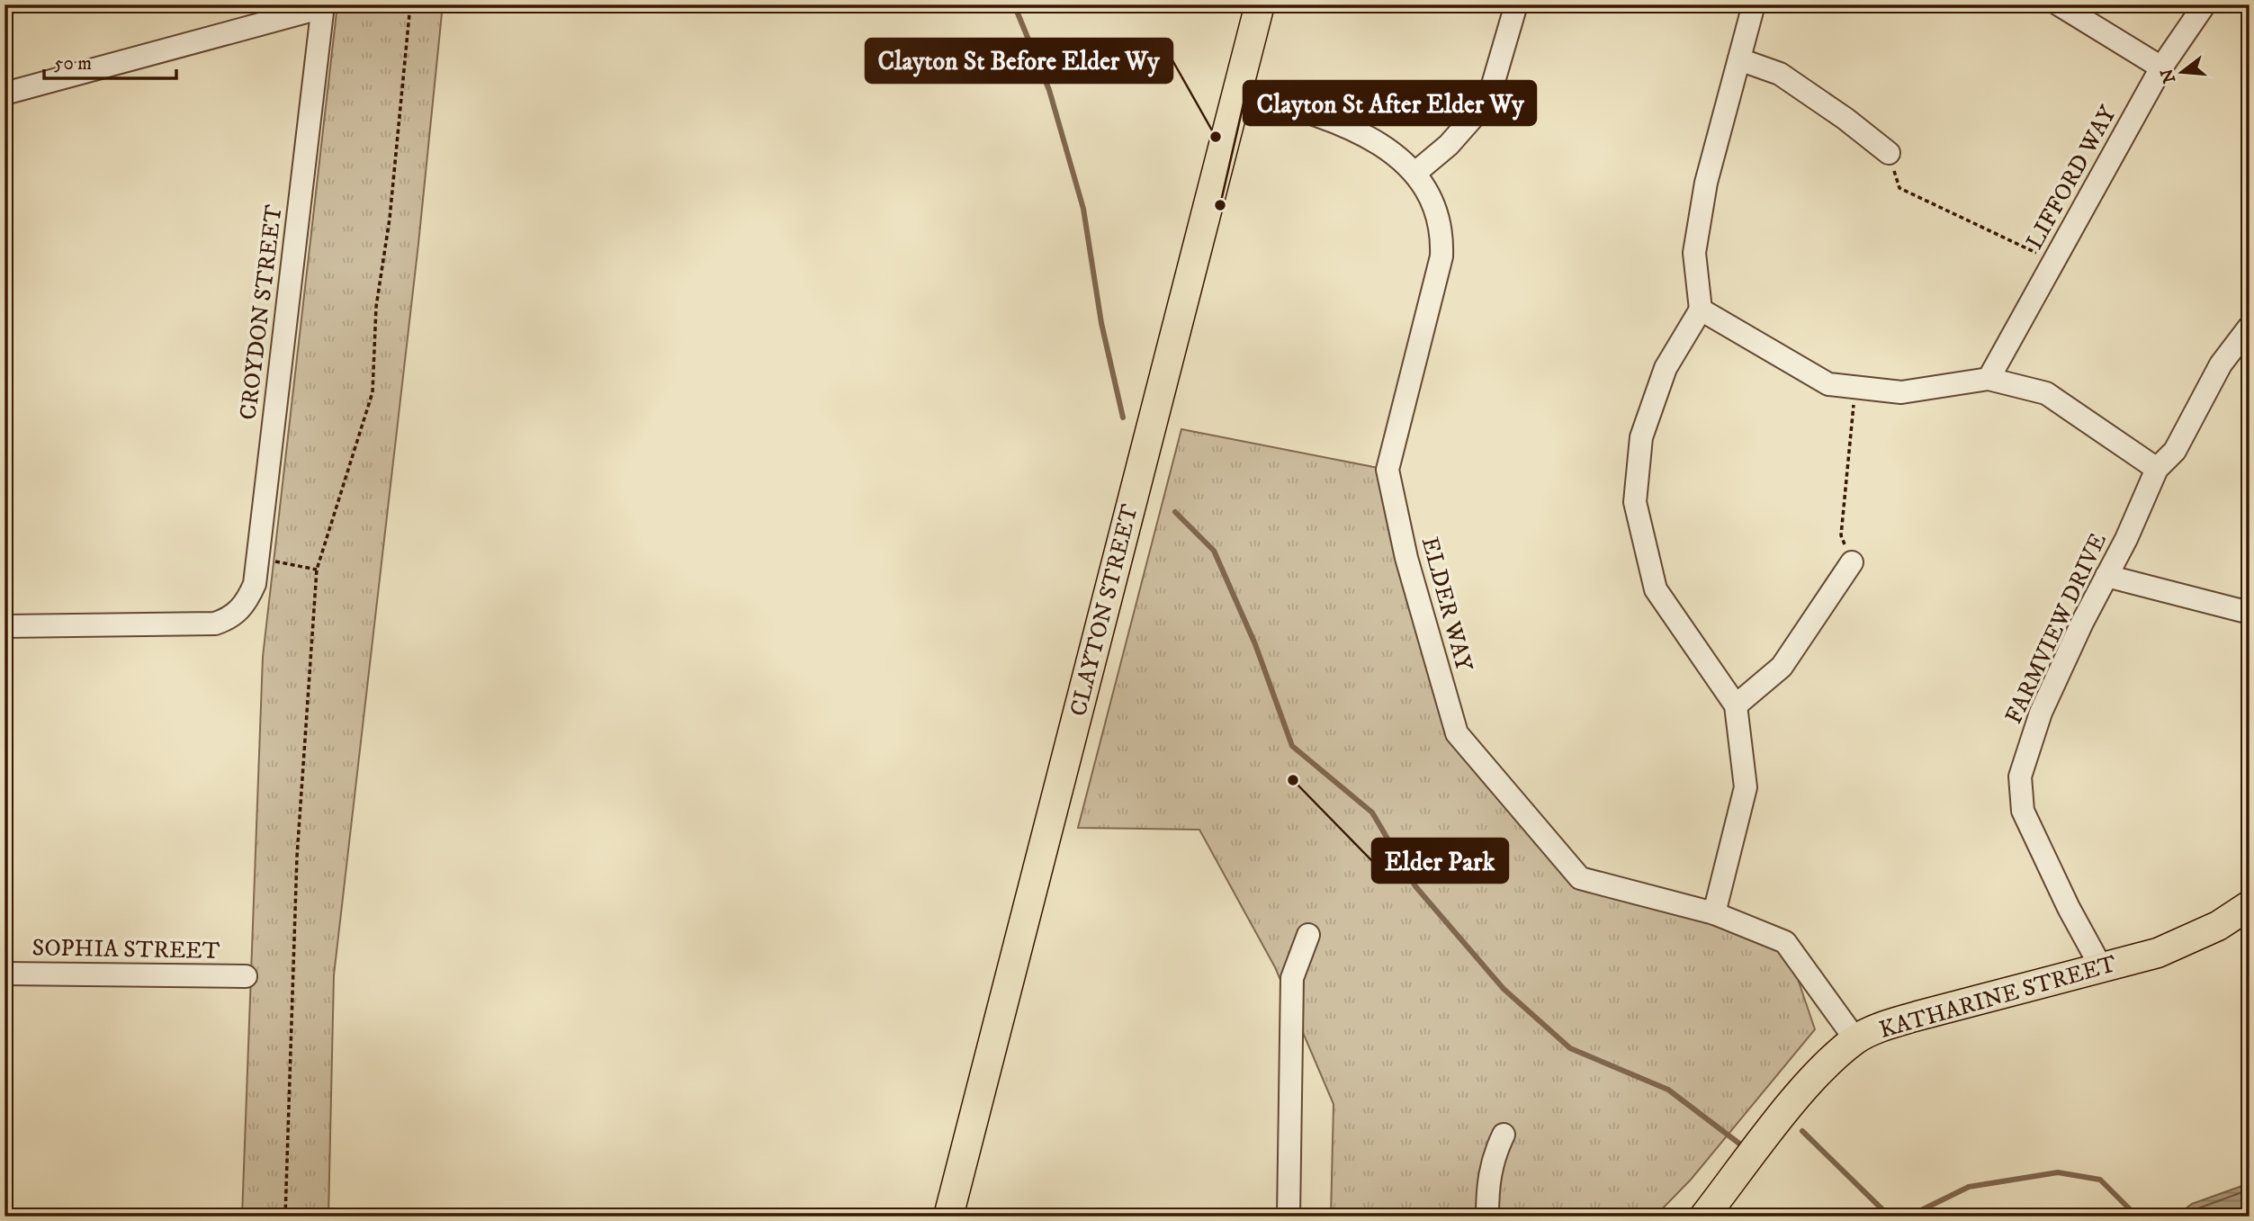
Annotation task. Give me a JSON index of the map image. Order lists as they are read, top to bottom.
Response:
{
  "streets": {
    "main road": ["CLAYTON STREET", "KATHARINE STREET"],
    "street": [
      "LIFFORD WAY",
      "CROYDON STREET",
      "ELDER WAY",
      "FARMVIEW DRIVE",
      "SOPHIA STREET"
    ]
  },
  "crossings": [
    ["ELDER WAY", "CLAYTON STREET"],
    ["ELDER WAY", "KATHARINE STREET"],
    ["FARMVIEW DRIVE", "KATHARINE STREET"]
  ],
  "places": ["Clayton St Before Elder Wy", "Clayton St After Elder Wy", "Elder Park"],
  "scale_bar": "50 m",
  "north": "left"
}
